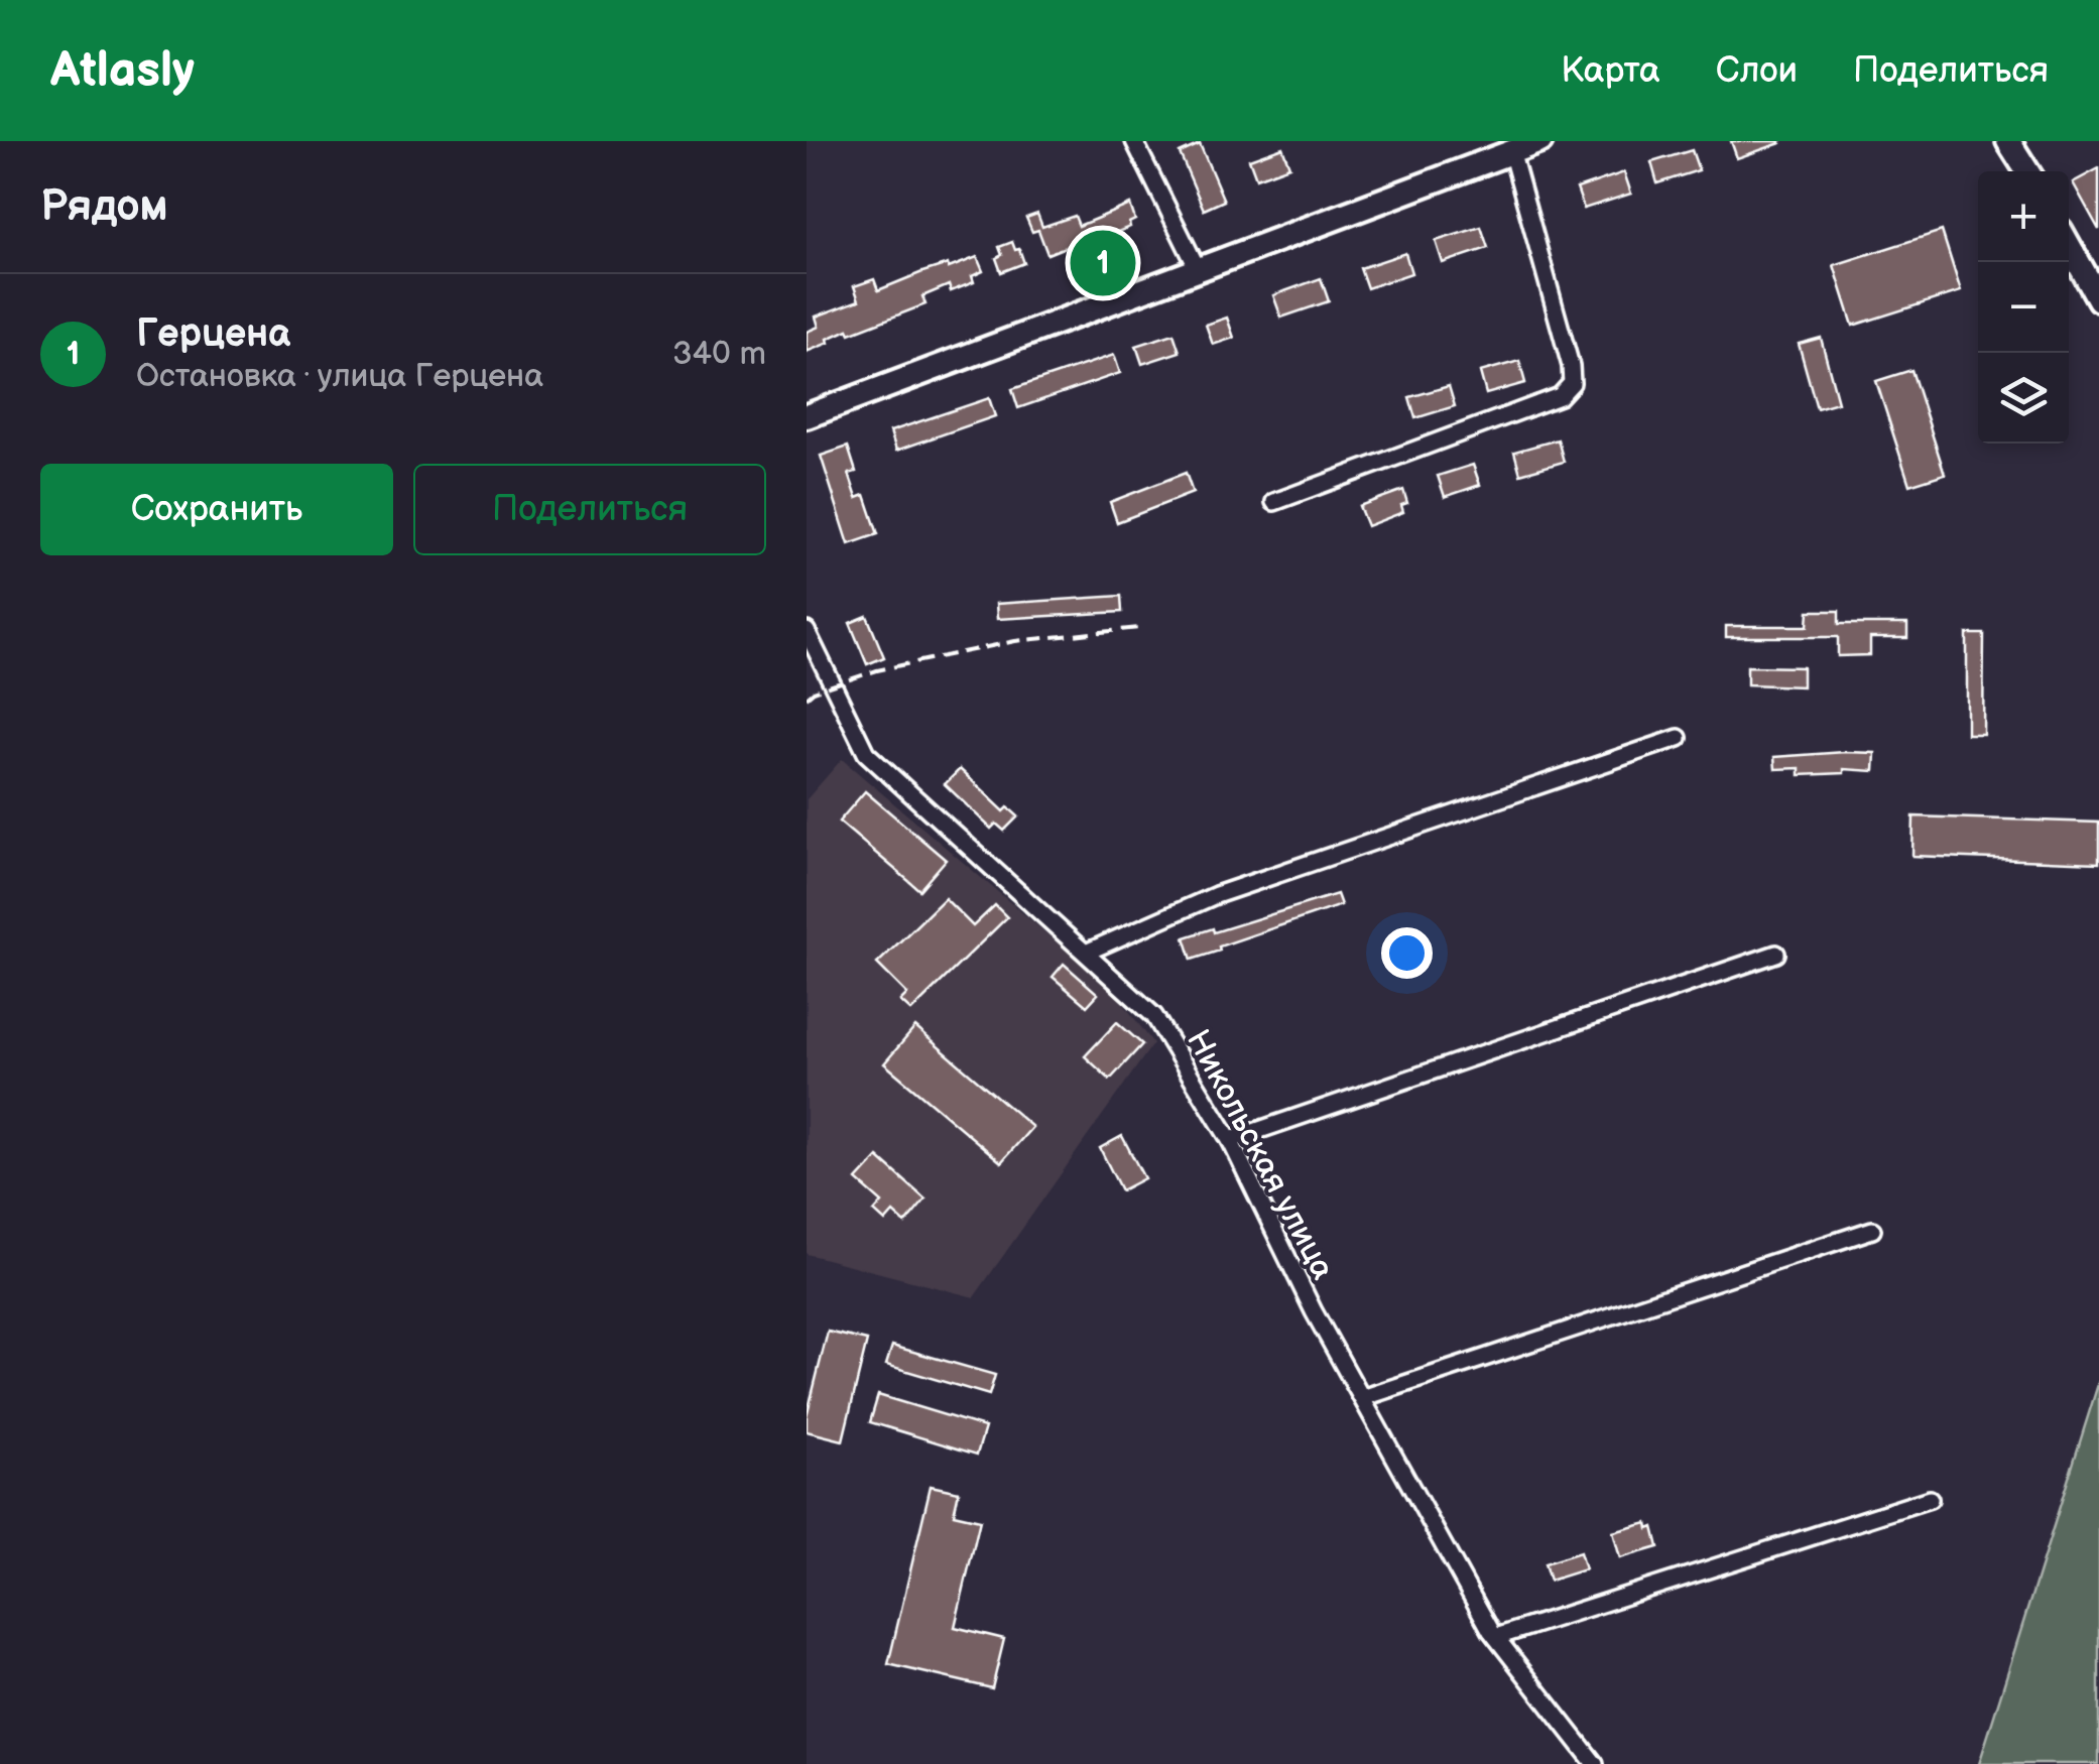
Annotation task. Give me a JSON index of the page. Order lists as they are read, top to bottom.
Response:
{
  "streets": {
    "street": ["Никольская улица"]
  },
  "page": {
    "header": "Atlasly",
    "nav": ["Карта", "Слои", "Поделиться"],
    "heading": "Рядом",
    "map_buttons": ["+", "−"],
    "pins": "1",
    "list": [
      {
        "mark": "1",
        "name": "Герцена",
        "note": "Остановка · улица Герцена",
        "value": "340 m"
      }
    ],
    "buttons": ["Сохранить", "Поделиться"]
  }
}
